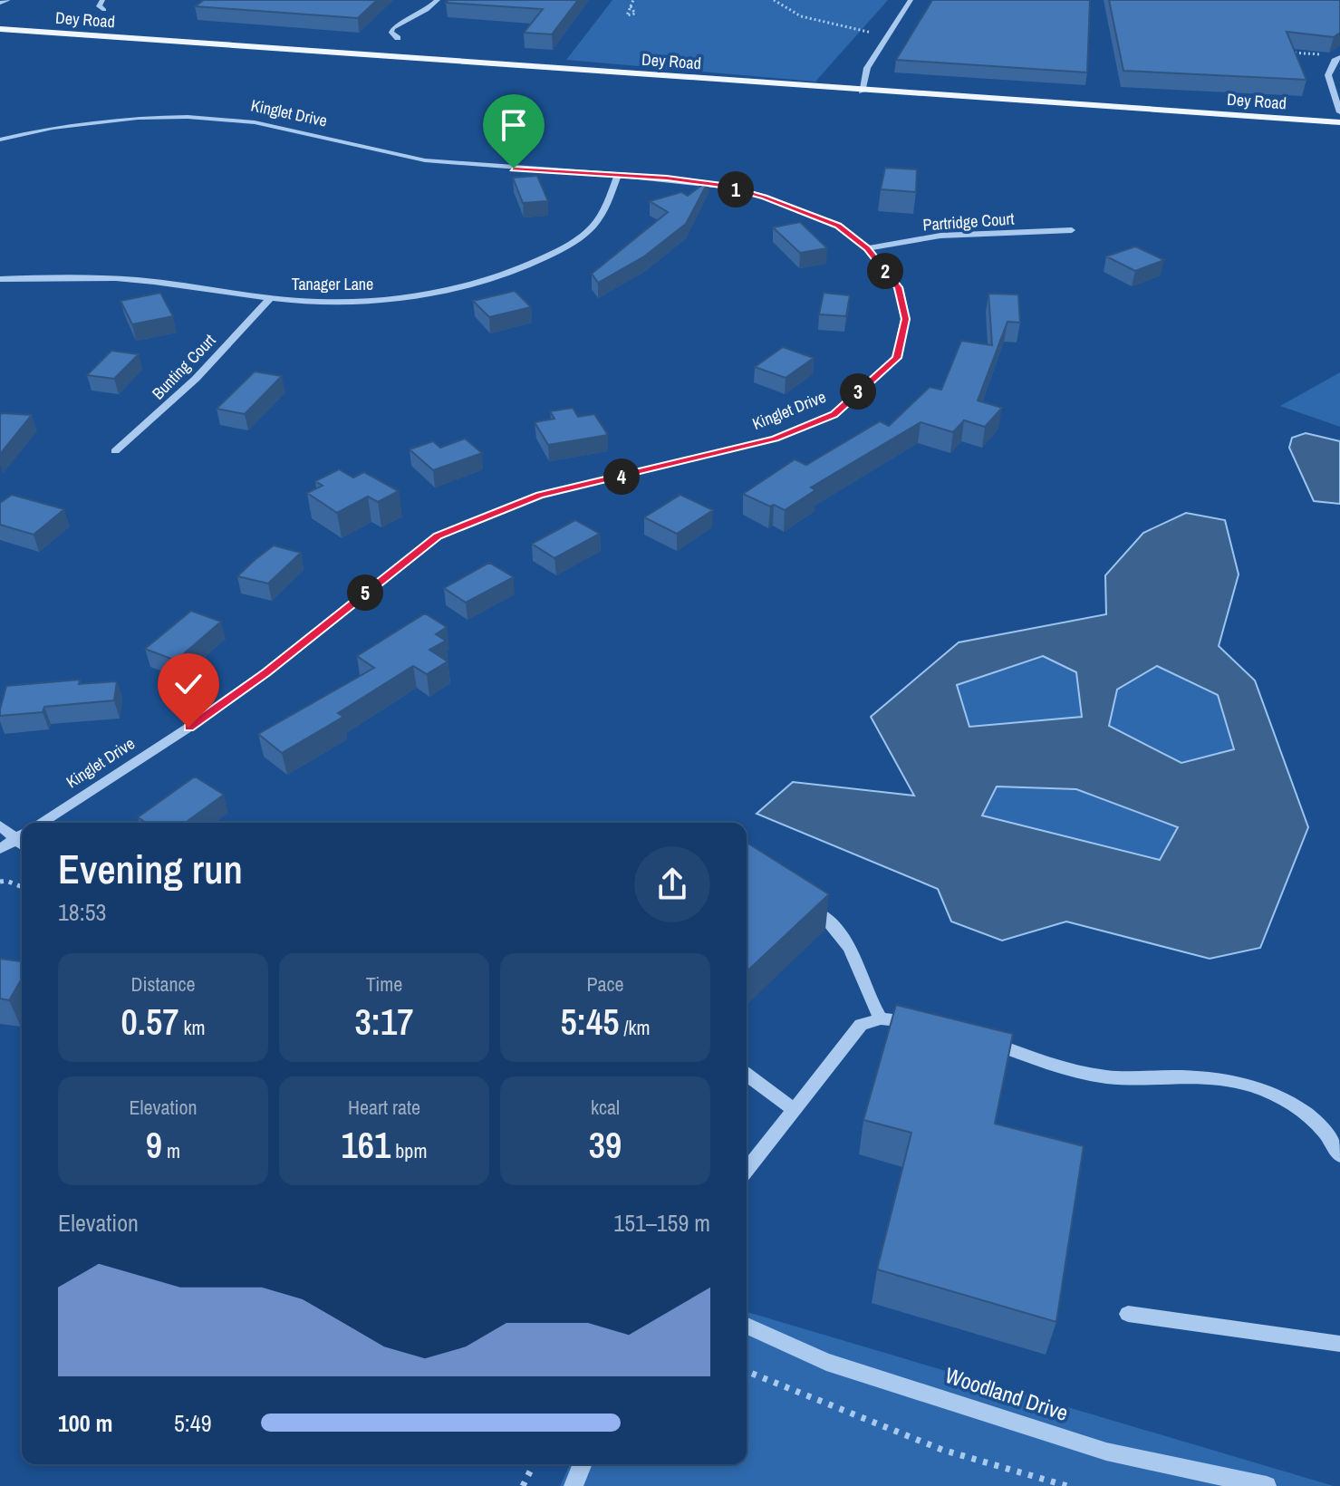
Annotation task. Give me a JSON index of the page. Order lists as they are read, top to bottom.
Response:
{
  "streets": {
    "main road": ["Dey Road"],
    "street": [
      "Kinglet Drive",
      "Partridge Court",
      "Tanager Lane",
      "Bunting Court",
      "Woodland Drive"
    ]
  },
  "crossings": [
    ["Kinglet Drive", "Partridge Court"],
    ["Kinglet Drive", "Tanager Lane"],
    ["Tanager Lane", "Bunting Court"]
  ],
  "page": {
    "pins": [
      "1",
      "2",
      "3",
      "4",
      "5"
    ],
    "heading": ["Evening run", "18:53"],
    "stats": [
      ["Distance", "0.57 km"],
      ["Time", "3:17"],
      ["Pace", "5:45 /km"],
      ["Elevation", "9 m"],
      ["Heart rate", "161 bpm"],
      ["kcal", "39"]
    ],
    "chart": ["Elevation", "151–159 m"],
    "list": [
      {
        "name": "100 m",
        "note": "5:49"
      }
    ]
  }
}
